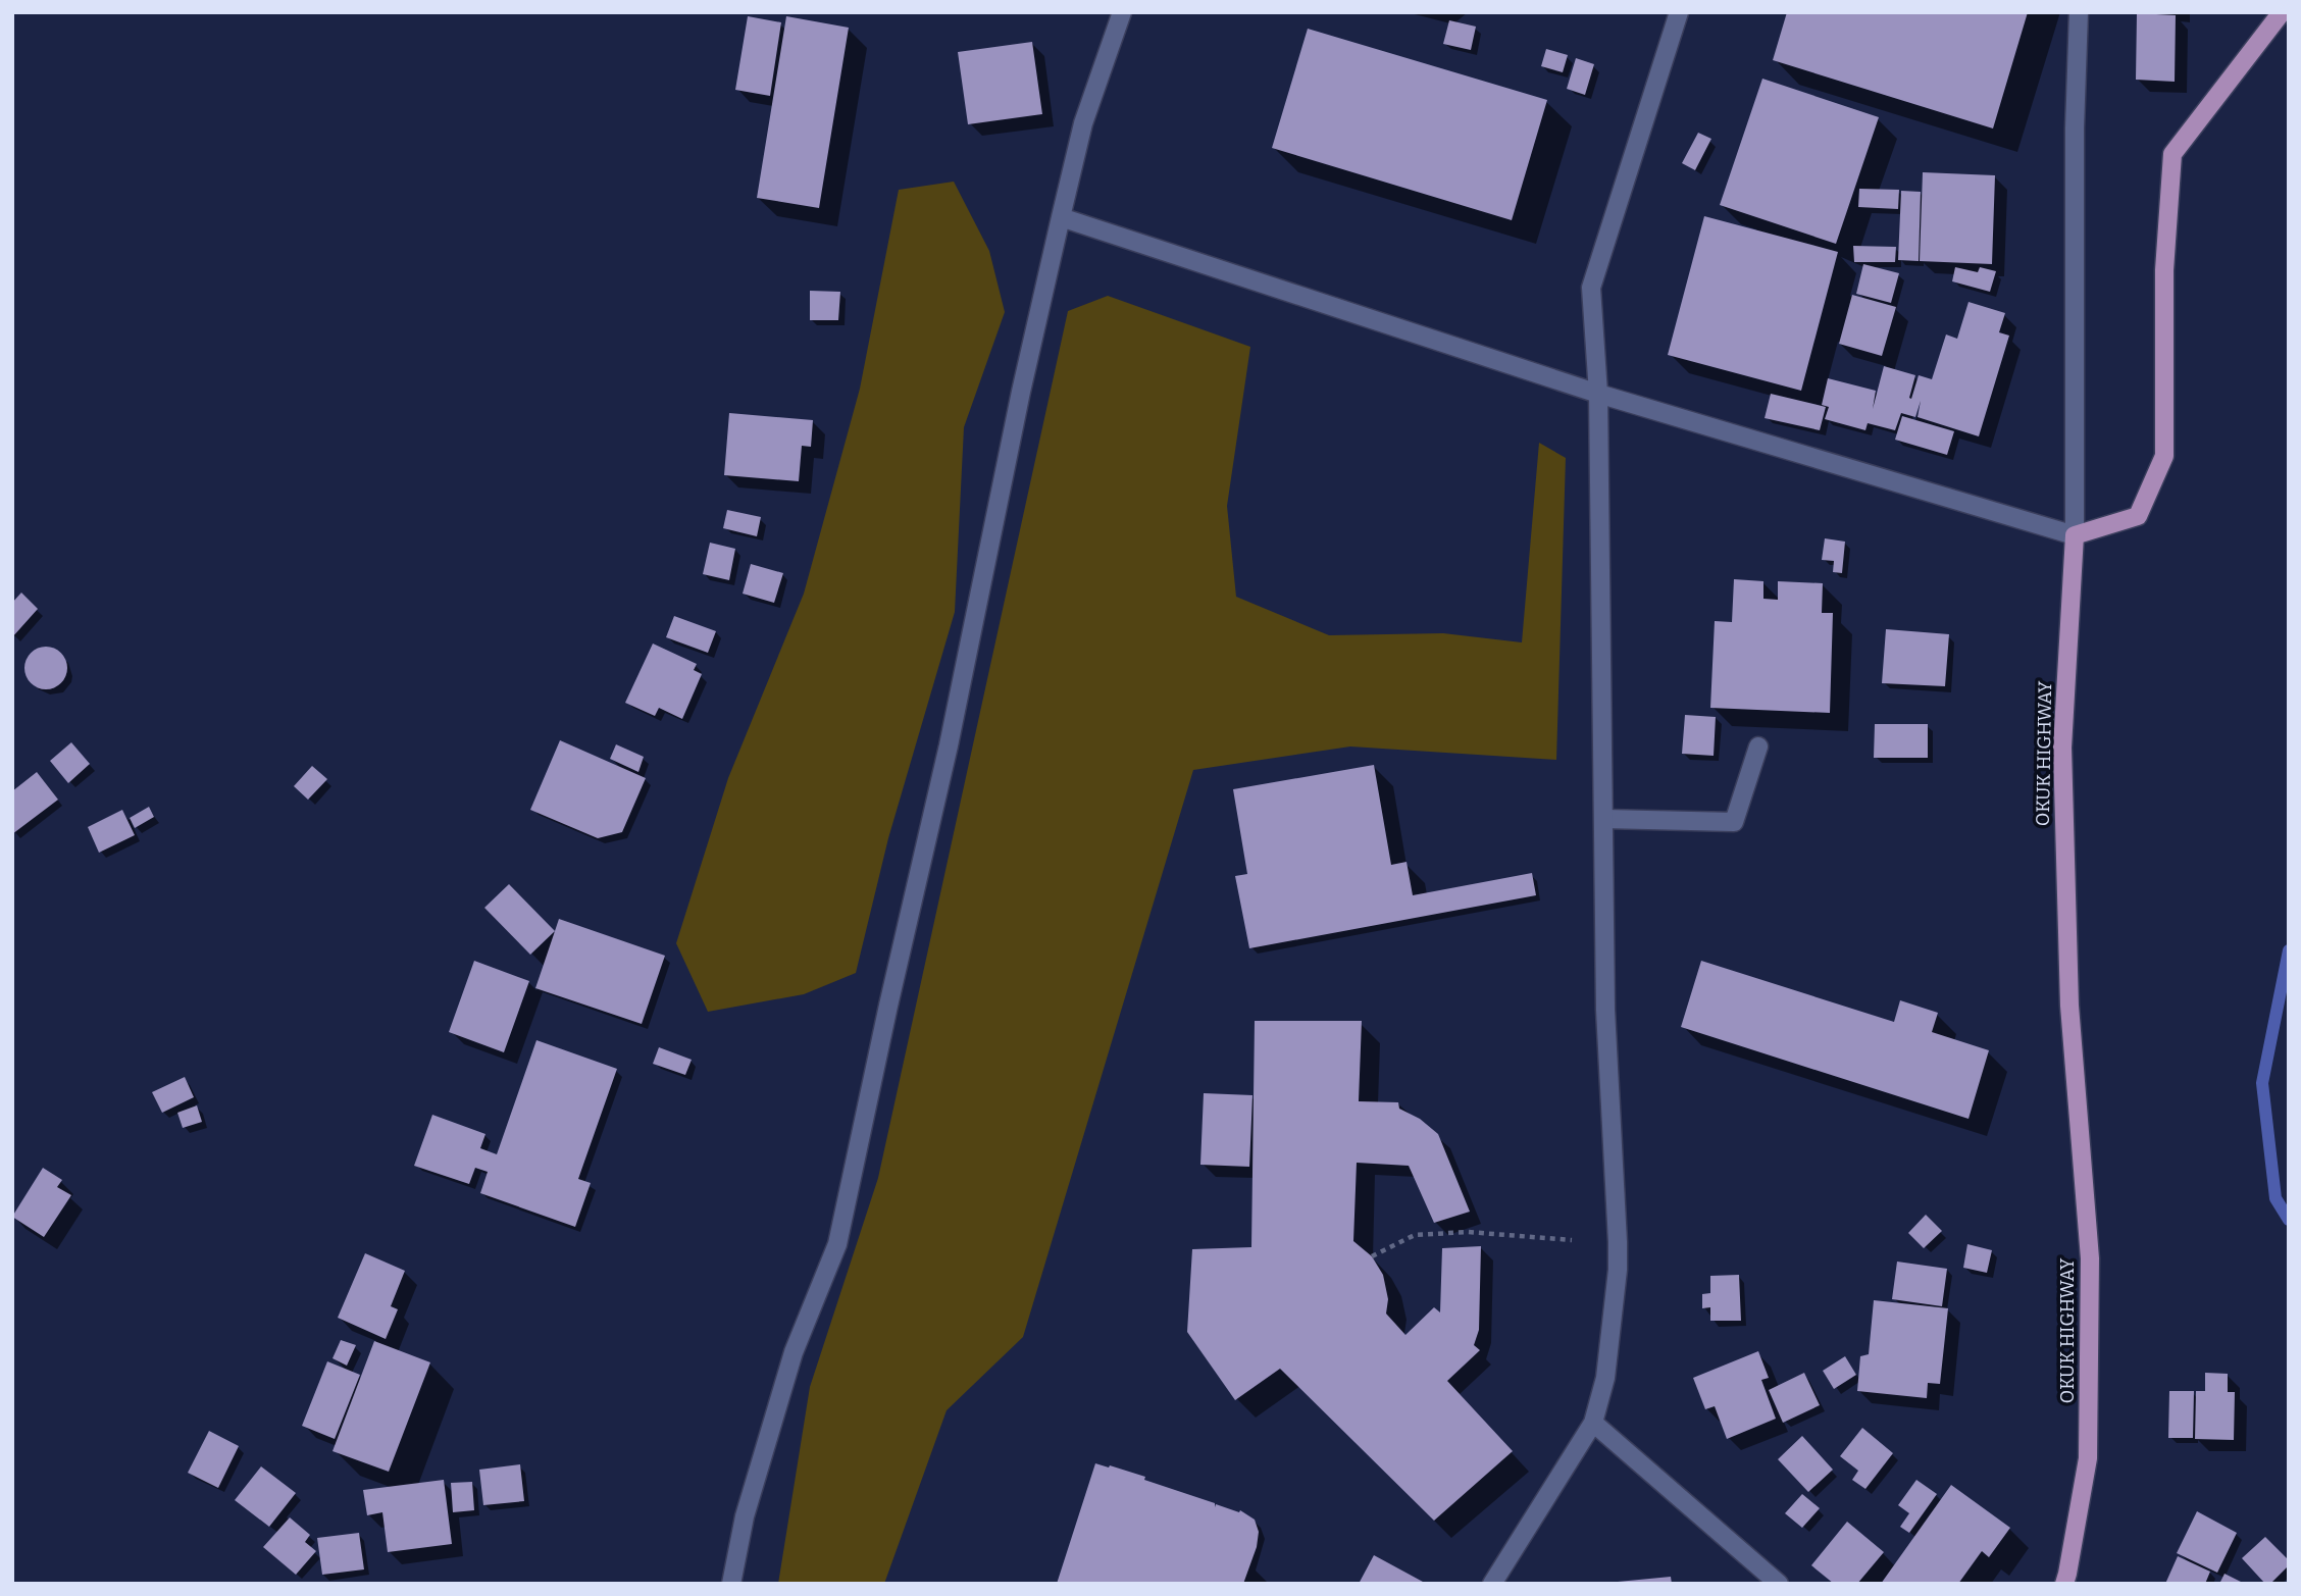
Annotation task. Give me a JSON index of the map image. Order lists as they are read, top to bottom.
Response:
{
  "streets": {
    "main road": ["OKUK HIGHWAY"]
  }
}
